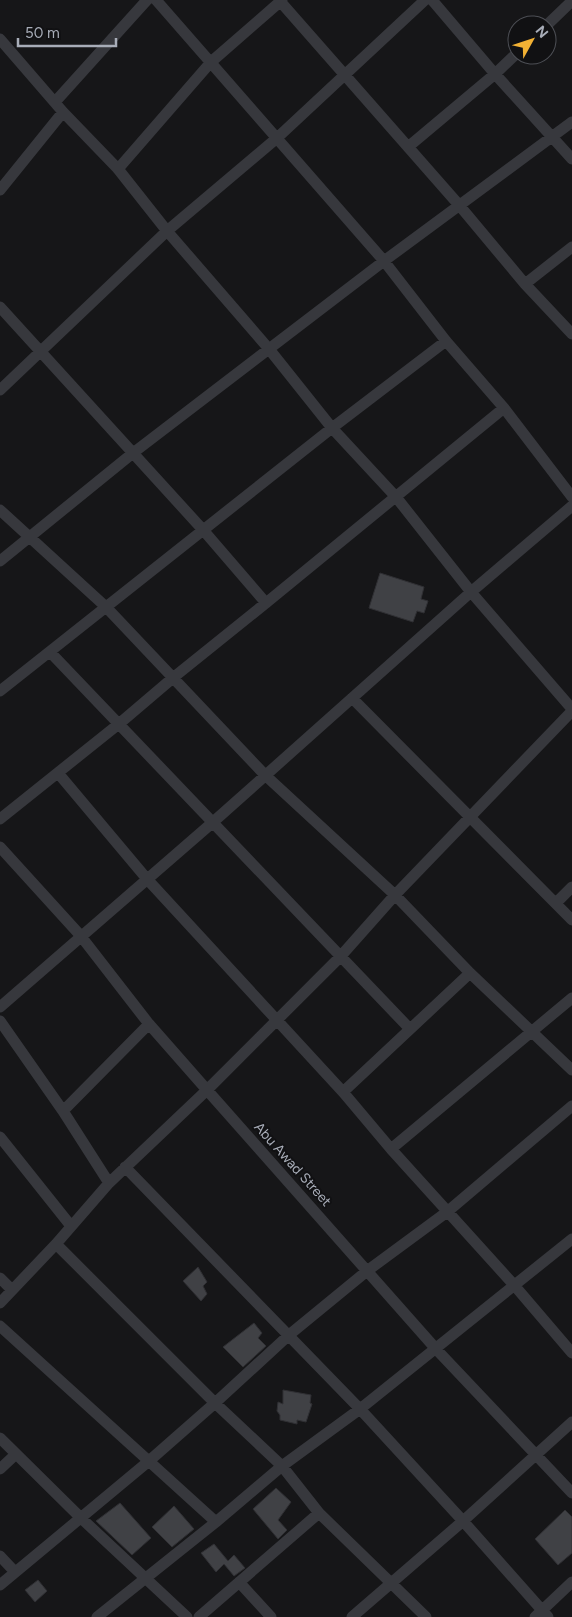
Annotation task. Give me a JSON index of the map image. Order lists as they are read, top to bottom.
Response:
{
  "streets": {
    "street": ["Abu Awad Street"]
  },
  "scale_bar": "50 m",
  "north": "top right"
}
